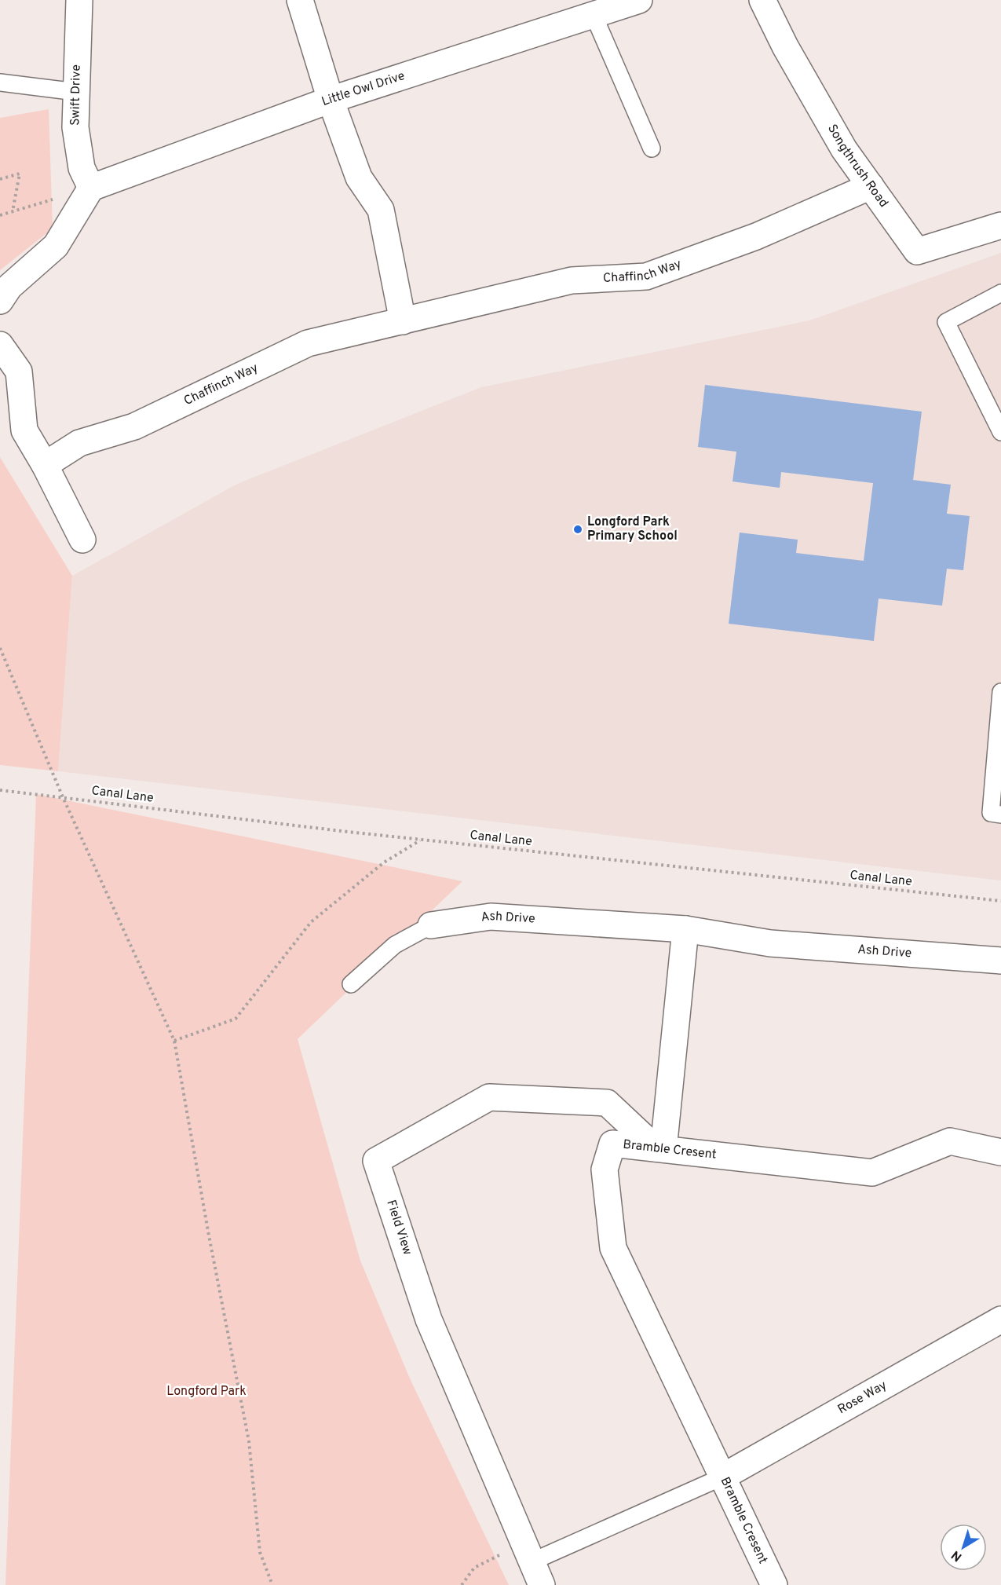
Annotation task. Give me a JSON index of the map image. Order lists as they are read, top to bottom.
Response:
{
  "streets": {
    "street": [
      "Little Owl Drive",
      "Swift Drive",
      "Songthrush Road",
      "Chaffinch Way",
      "Ash Drive",
      "Bramble Cresent",
      "Field View",
      "Rose Way"
    ],
    "path": ["Canal Lane"]
  },
  "crossings": [
    ["Little Owl Drive", "Swift Drive"],
    ["Songthrush Road", "Chaffinch Way"],
    ["Bramble Cresent", "Field View"],
    ["Bramble Cresent", "Rose Way"]
  ],
  "parks": ["Longford Park"],
  "places": ["Longford Park Primary School"],
  "north": "bottom left"
}
